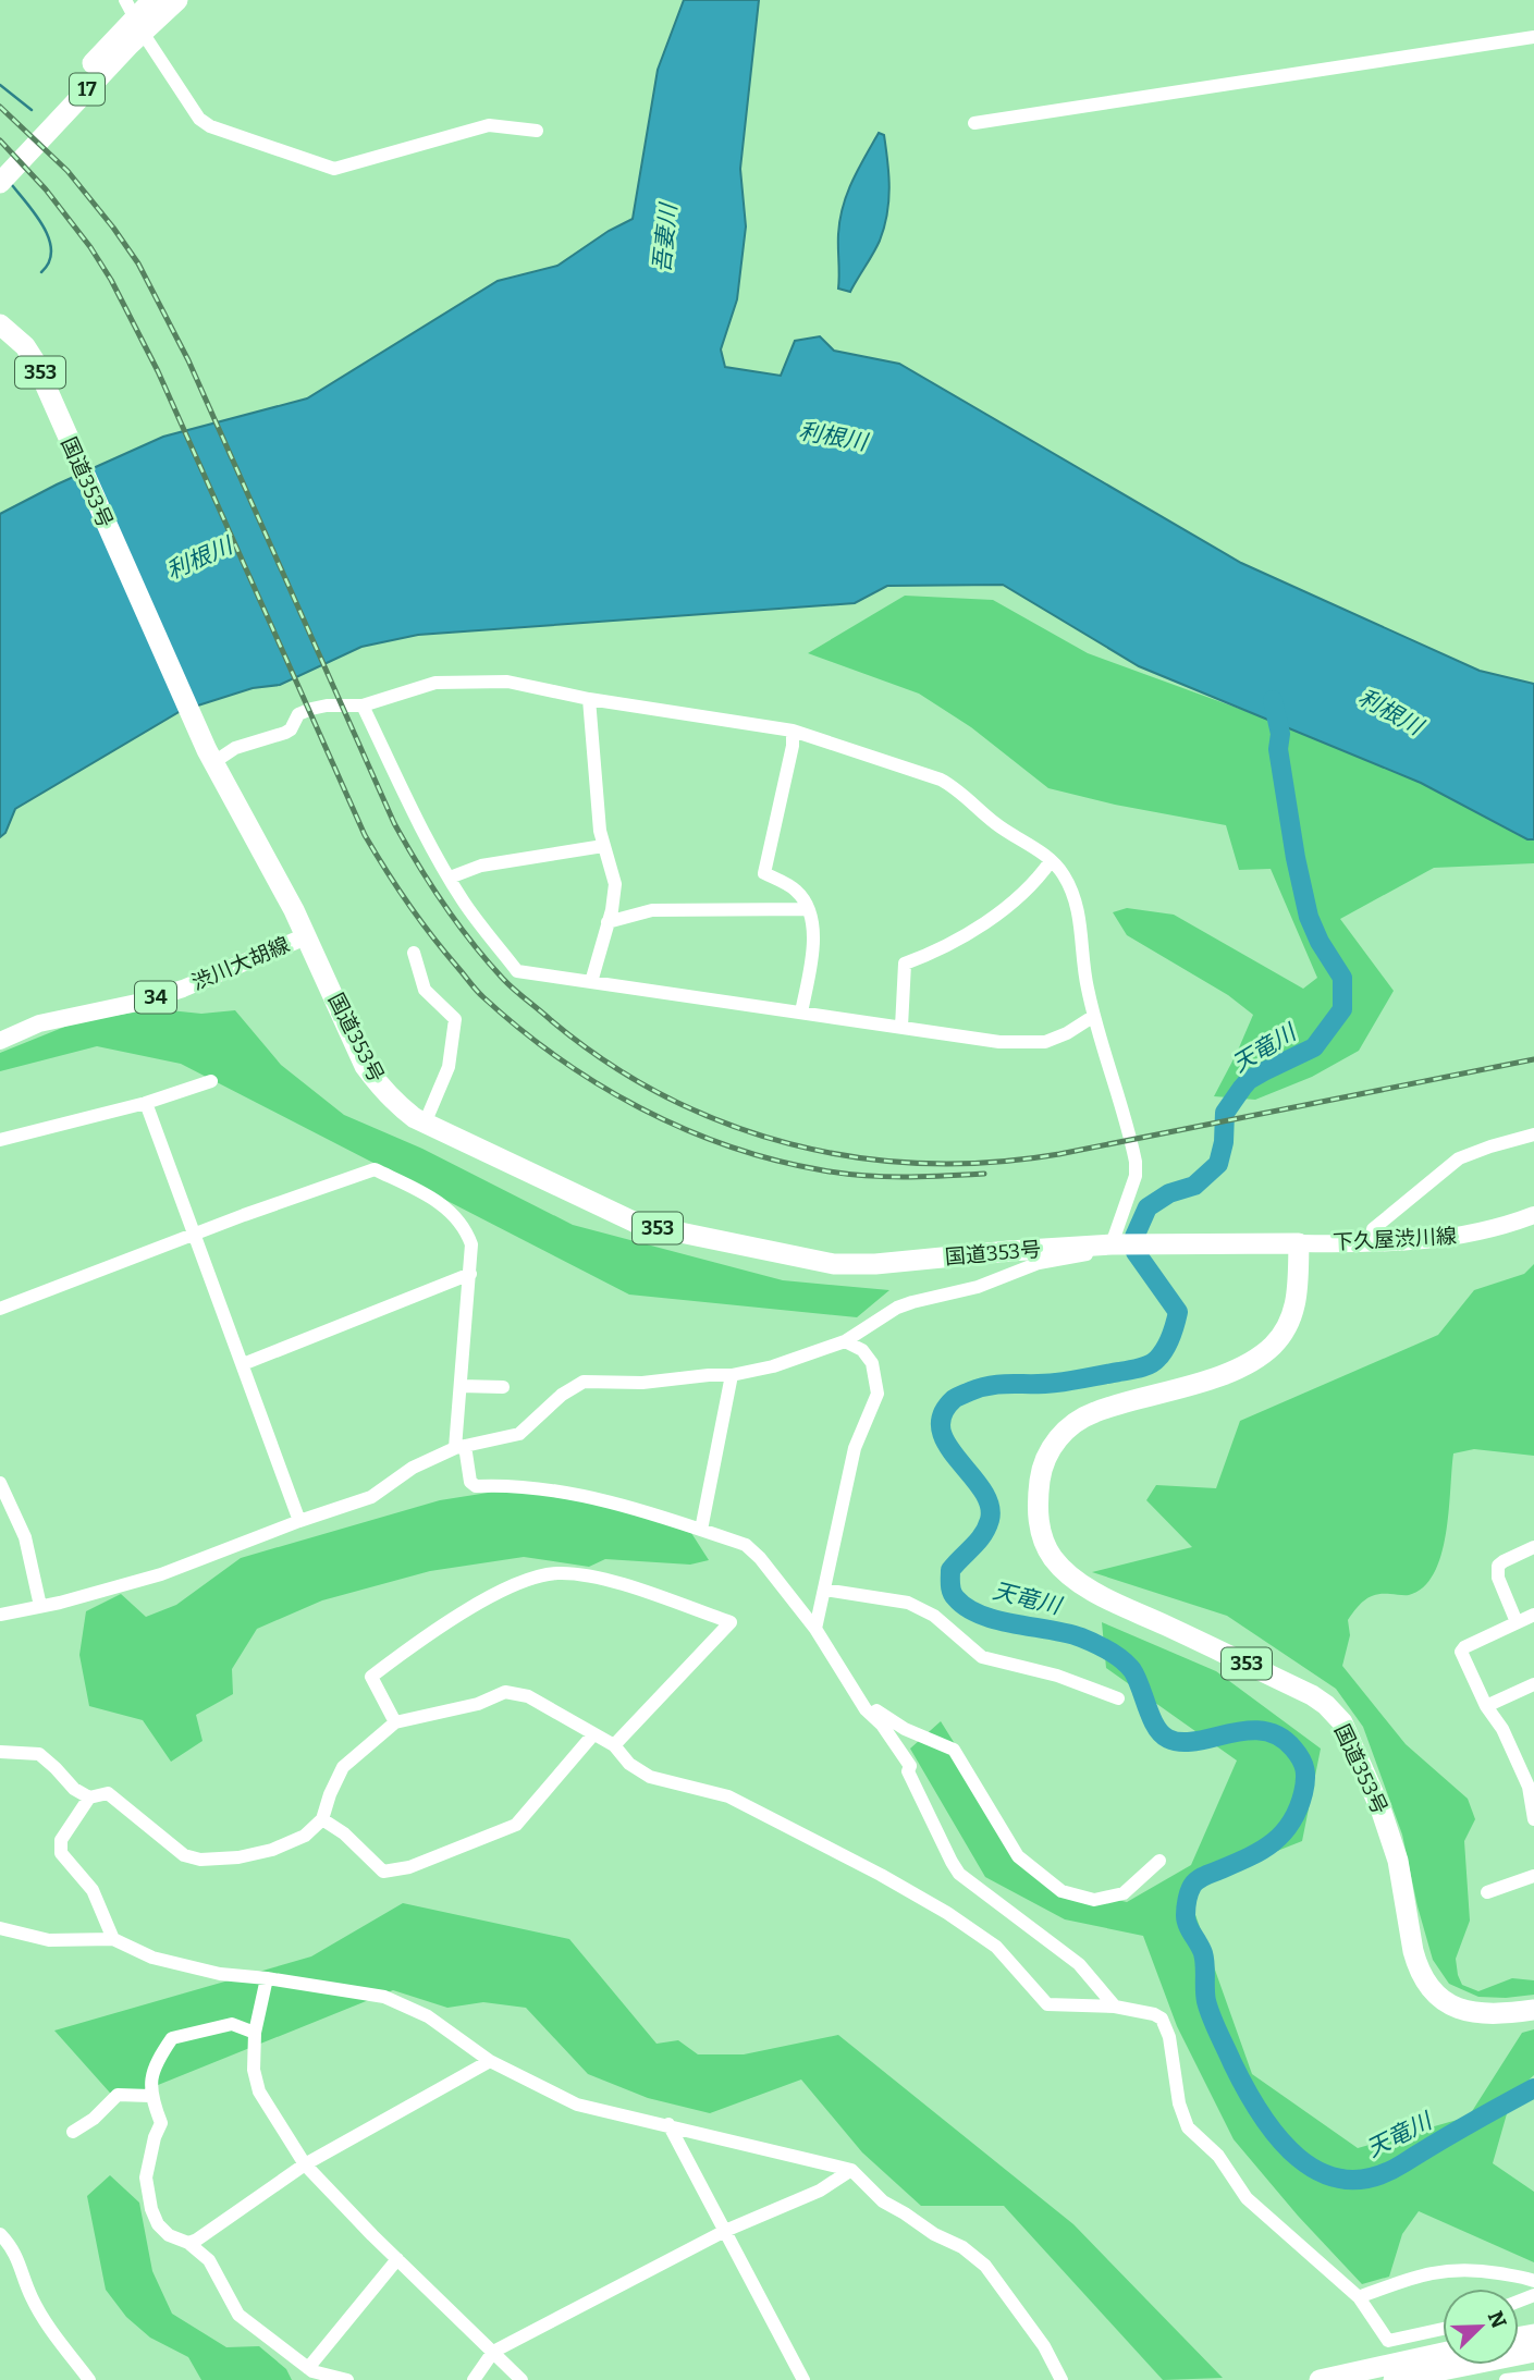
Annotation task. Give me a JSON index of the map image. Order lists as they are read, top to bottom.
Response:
{
  "streets": {
    "highway": ["17", "353", "国道353号"],
    "main road": ["渋川大胡線", "34", "下久屋渋川線"]
  },
  "crossings": [
    ["国道353号", "渋川大胡線"],
    ["国道353号", "下久屋渋川線"]
  ],
  "water": ["吾妻川", "利根川", "天竜川"],
  "north": "top right"
}
